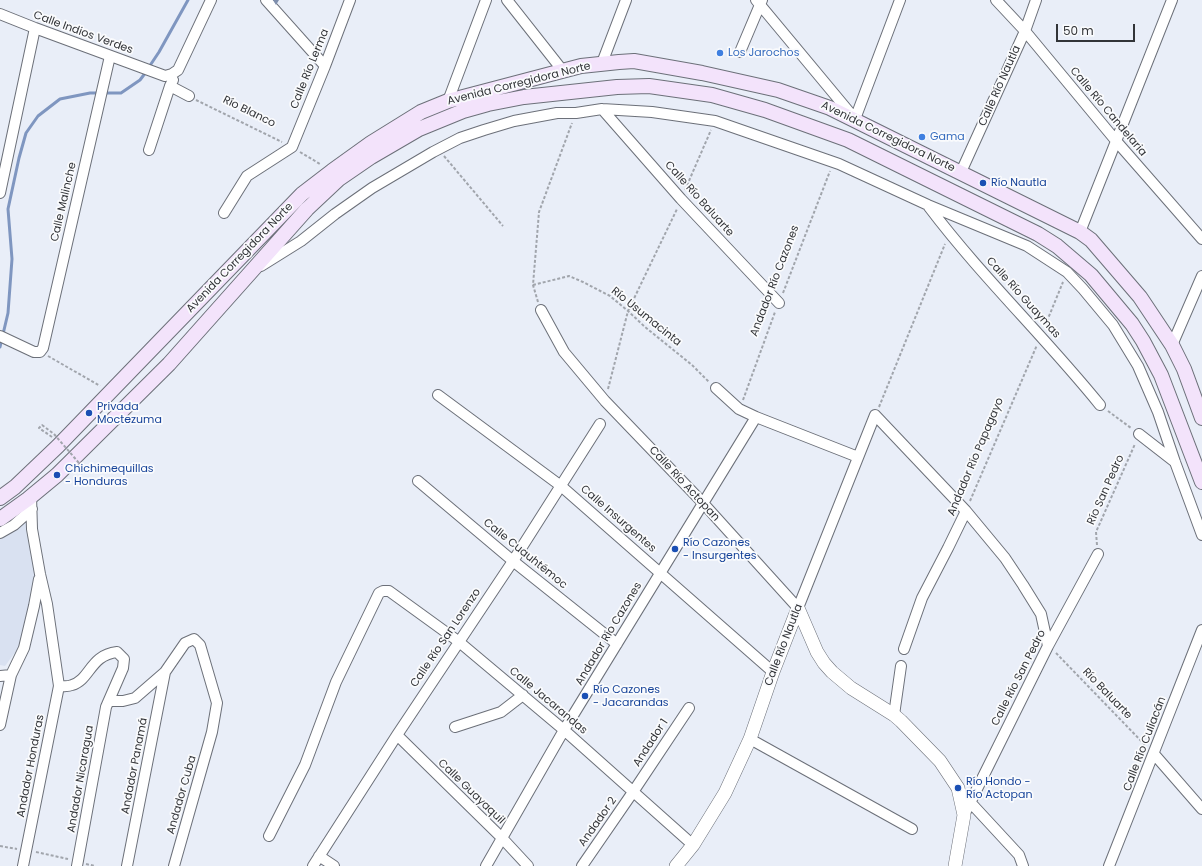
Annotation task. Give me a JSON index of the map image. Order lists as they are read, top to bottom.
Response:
{
  "streets": {
    "main road": ["Avenida Corregidora Norte"],
    "street": [
      "Calle Indios Verdes",
      "Calle Río Lerma",
      "Calle Río Nautla",
      "Calle Río Candelaria",
      "Calle Río Baluarte",
      "Calle Malinche",
      "Andador Río Cazones",
      "Calle Río Guaymas",
      "Andador Río Papagayo",
      "Calle Río Actopan",
      "Calle Insurgentes",
      "Calle Cuauhtémoc",
      "Calle Río San Lorenzo",
      "Calle Río San Pedro",
      "Calle Jacarandas",
      "Andador 1",
      "Calle Río Culiacán",
      "Andador Honduras",
      "Andador Panamá",
      "Andador Nicaragua",
      "Calle Guayaquil",
      "Andador Cuba",
      "Andador 2"
    ],
    "path": [
      "Río Blanco",
      "Río Usumacinta",
      "Río San Pedro",
      "Río Baluarte"
    ]
  },
  "crossings": [
    ["Calle Indios Verdes", "Calle Malinche"],
    ["Calle Río Lerma", "Río Blanco"],
    ["Avenida Corregidora Norte", "Calle Río Nautla"],
    ["Avenida Corregidora Norte", "Río Blanco"],
    ["Avenida Corregidora Norte", "Andador Honduras"],
    ["Calle Río Nautla", "Calle Río Candelaria"],
    ["Calle Río Nautla", "Calle Río Actopan"],
    ["Calle Río Nautla", "Calle Insurgentes"],
    ["Calle Río Nautla", "Calle Jacarandas"],
    ["Calle Río Baluarte", "Andador Río Cazones"],
    ["Andador Río Cazones", "Calle Río Actopan"],
    ["Andador Río Cazones", "Calle Insurgentes"],
    ["Andador Río Cazones", "Calle Cuauhtémoc"],
    ["Andador Río Cazones", "Calle Jacarandas"],
    ["Andador Río Cazones", "Calle Guayaquil"],
    ["Calle Río Guaymas", "Andador Río Papagayo"],
    ["Calle Río Actopan", "Calle Río San Pedro"],
    ["Río San Pedro", "Calle Río San Pedro"],
    ["Calle Insurgentes", "Calle Río San Lorenzo"],
    ["Calle Cuauhtémoc", "Calle Río San Lorenzo"],
    ["Calle Río San Lorenzo", "Calle Jacarandas"],
    ["Calle Río San Lorenzo", "Calle Guayaquil"],
    ["Calle Río San Pedro", "Río Baluarte"],
    ["Río Baluarte", "Calle Río Culiacán"],
    ["Calle Jacarandas", "Andador 1"],
    ["Calle Jacarandas", "Andador 2"],
    ["Andador 1", "Andador 2"],
    ["Andador Honduras", "Andador Nicaragua"],
    ["Andador Panamá", "Andador Cuba"]
  ],
  "places": [
    "Los Jarochos",
    "Gama",
    "Río Nautla",
    "Privada Moctezuma",
    "Chichimequillas - Honduras",
    "Río Cazones - Insurgentes",
    "Río Cazones - Jacarandas",
    "Río Hondo - Río Actopan"
  ],
  "scale_bar": "50 m"
}
